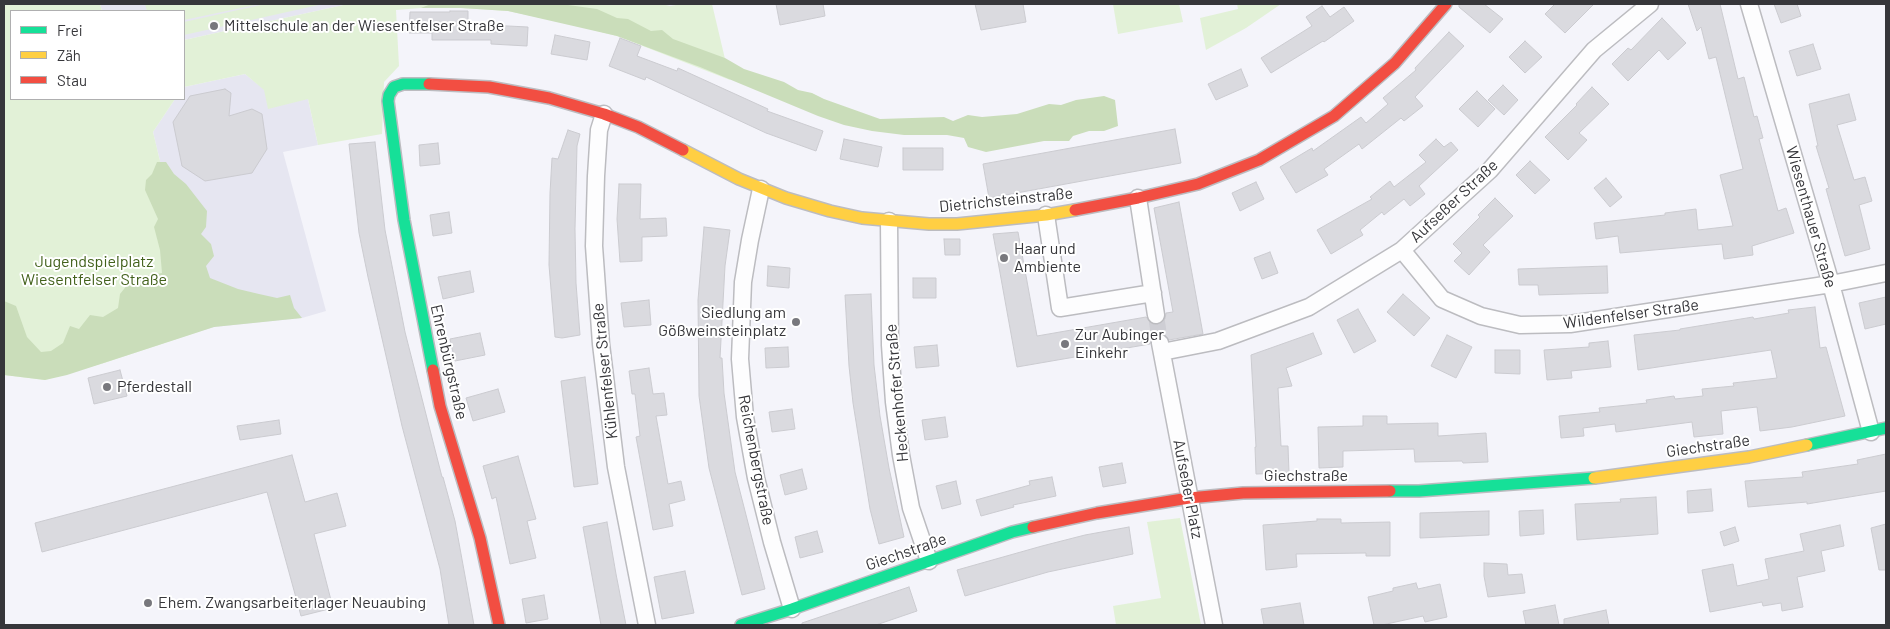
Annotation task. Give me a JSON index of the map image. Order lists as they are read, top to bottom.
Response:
{
  "streets": {
    "street": [
      "Dietrichsteinstraße",
      "Aufseßer Straße",
      "Wiesenthauer Straße",
      "Wildenfelser Straße",
      "Ehrenbürgstraße",
      "Kühlenfelser Straße",
      "Heckenhofer Straße",
      "Giechstraße",
      "Reichenbergstraße",
      "Aufseßer Platz"
    ]
  },
  "crossings": [
    ["Dietrichsteinstraße", "Ehrenbürgstraße"],
    ["Dietrichsteinstraße", "Kühlenfelser Straße"],
    ["Dietrichsteinstraße", "Heckenhofer Straße"],
    ["Dietrichsteinstraße", "Reichenbergstraße"],
    ["Aufseßer Straße", "Wildenfelser Straße"],
    ["Aufseßer Straße", "Aufseßer Platz"],
    ["Wiesenthauer Straße", "Wildenfelser Straße"],
    ["Wiesenthauer Straße", "Giechstraße"],
    ["Heckenhofer Straße", "Giechstraße"],
    ["Giechstraße", "Reichenbergstraße"],
    ["Giechstraße", "Aufseßer Platz"]
  ],
  "parks": ["Jugendspielplatz Wiesentfelser Straße"],
  "places": [
    "Mittelschule an der Wiesentfelser Straße",
    "Haar und Ambiente",
    "Siedlung am Gößweinsteinplatz",
    "Zur Aubinger Einkehr",
    "Pferdestall",
    "Ehem. Zwangsarbeiterlager Neuaubing"
  ],
  "legend": ["Frei", "Zäh", "Stau"]
}
